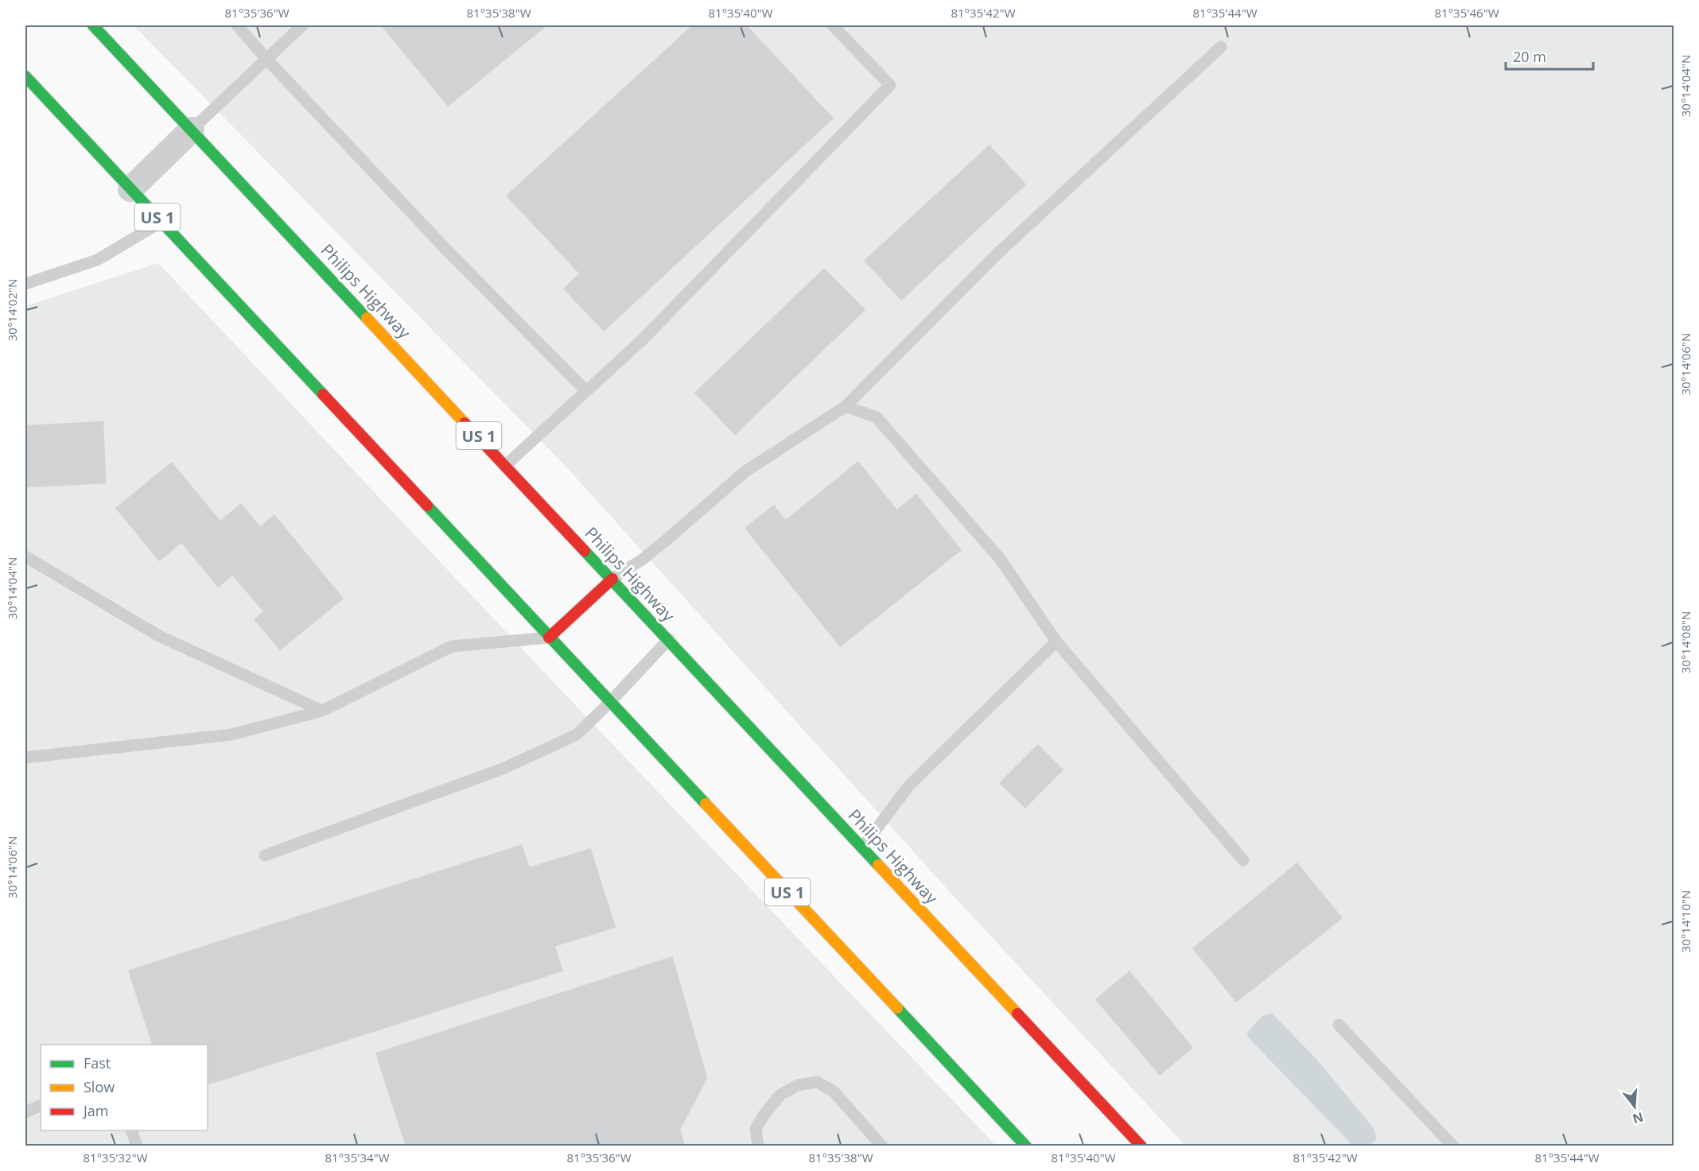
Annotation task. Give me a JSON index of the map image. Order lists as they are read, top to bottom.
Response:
{
  "streets": {
    "main road": ["US 1", "Philips Highway"]
  },
  "legend": ["Fast", "Slow", "Jam"],
  "scale_bar": "20 m",
  "north": "bottom",
  "coordinates": [
    "81°35'36\"W",
    "81°35'38\"W",
    "81°35'40\"W",
    "81°35'42\"W",
    "81°35'44\"W",
    "81°35'46\"W",
    "30°14'04\"N",
    "30°14'02\"N",
    "30°14'06\"N",
    "30°14'08\"N",
    "30°14'10\"N",
    "81°35'32\"W",
    "81°35'34\"W"
  ]
}
